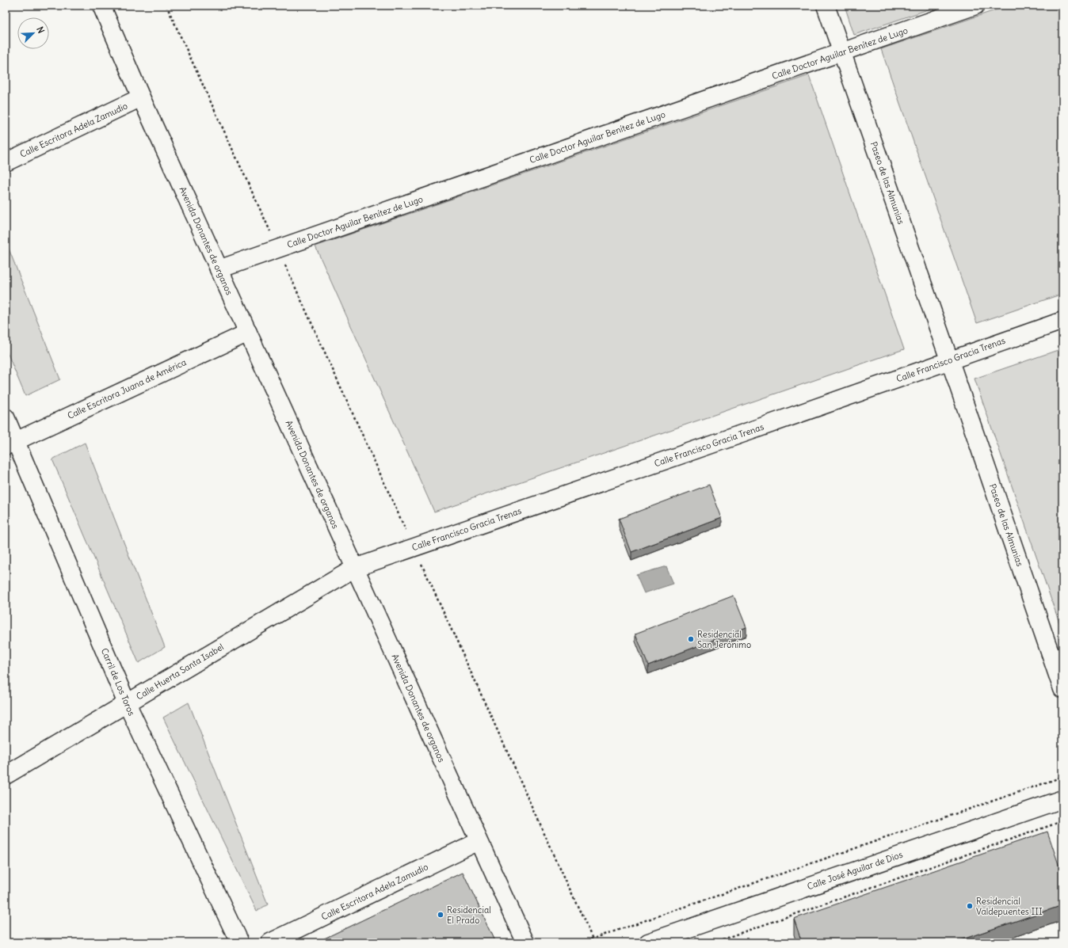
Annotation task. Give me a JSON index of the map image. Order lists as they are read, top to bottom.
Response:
{
  "streets": {
    "street": [
      "Calle Doctor Aguilar Benítez de Lugo",
      "Calle Escritora Adela Zamudio",
      "Paseo de las Almunias",
      "Avenida Donantes de organos",
      "Calle Francisco Gracia Trenas",
      "Calle Escritora Juana de América",
      "Calle Huerta Santa Isabel",
      "Carril de Los Toros",
      "Calle José Aguilar de Dios"
    ]
  },
  "crossings": [
    ["Calle Doctor Aguilar Benítez de Lugo", "Paseo de las Almunias"],
    ["Calle Doctor Aguilar Benítez de Lugo", "Avenida Donantes de organos"],
    ["Calle Escritora Adela Zamudio", "Avenida Donantes de organos"],
    ["Paseo de las Almunias", "Calle Francisco Gracia Trenas"],
    ["Avenida Donantes de organos", "Calle Francisco Gracia Trenas"],
    ["Avenida Donantes de organos", "Calle Escritora Juana de América"],
    ["Avenida Donantes de organos", "Calle Huerta Santa Isabel"],
    ["Calle Francisco Gracia Trenas", "Calle Huerta Santa Isabel"],
    ["Calle Escritora Juana de América", "Carril de Los Toros"],
    ["Calle Huerta Santa Isabel", "Carril de Los Toros"]
  ],
  "places": ["Residencial San Jerónimo", "Residencial Valdepuentes III", "Residencial El Prado"],
  "north": "top right"
}
